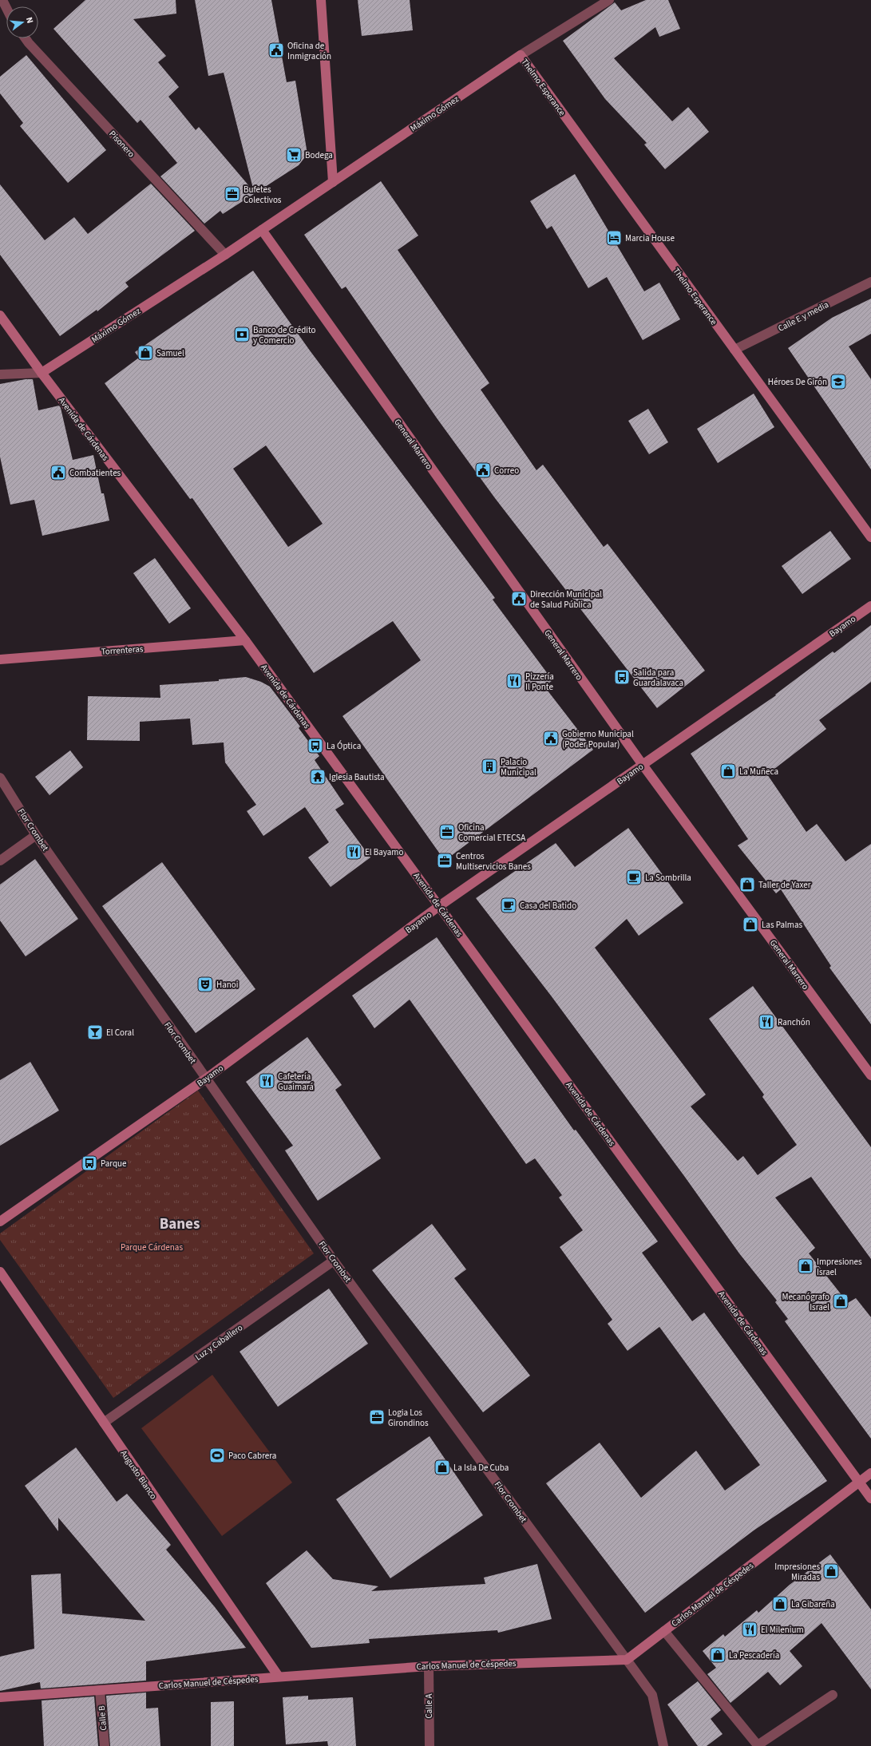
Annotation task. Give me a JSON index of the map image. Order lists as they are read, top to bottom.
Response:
{
  "streets": {
    "main road": [
      "Thelmo Esperance",
      "Máximo Gómez",
      "Avenida de Cárdenas",
      "General Marrero",
      "Bayamo",
      "Torrenteras",
      "Augusto Blanco",
      "Carlos Manuel de Céspedes"
    ],
    "street": [
      "Pisonero",
      "Calle E y media",
      "Flor Crombet",
      "Luz y Caballero",
      "Calle A",
      "Calle B"
    ]
  },
  "crossings": [
    ["Thelmo Esperance", "Máximo Gómez"],
    ["Thelmo Esperance", "Calle E y media"],
    ["Máximo Gómez", "Pisonero"],
    ["Máximo Gómez", "Avenida de Cárdenas"],
    ["Máximo Gómez", "General Marrero"],
    ["Avenida de Cárdenas", "Bayamo"],
    ["Avenida de Cárdenas", "Torrenteras"],
    ["Avenida de Cárdenas", "Carlos Manuel de Céspedes"],
    ["General Marrero", "Bayamo"],
    ["Bayamo", "Flor Crombet"],
    ["Flor Crombet", "Luz y Caballero"],
    ["Flor Crombet", "Carlos Manuel de Céspedes"],
    ["Luz y Caballero", "Augusto Blanco"],
    ["Augusto Blanco", "Carlos Manuel de Céspedes"],
    ["Carlos Manuel de Céspedes", "Calle A"],
    ["Carlos Manuel de Céspedes", "Calle B"]
  ],
  "districts": ["Banes"],
  "parks": ["Parque Cárdenas"],
  "places": {
    "public building": [
      "Oficina de Inmigración",
      "Correo",
      "Combatientes",
      "Dirección Municipal de Salud Pública",
      "Gobierno Municipal (Poder Popular)"
    ],
    "supermarket": ["Bodega"],
    "office": [
      "Bufetes Colectivos",
      "Oficina Comercial ETECSA",
      "Centros Multiservicios Banes",
      "Logia Los Girondinos"
    ],
    "hotel": ["Marcia House"],
    "bank": ["Banco de Crédito y Comercio"],
    "shop": [
      "Samuel",
      "La Muñeca",
      "Taller de Yaxer",
      "Las Palmas",
      "Impresiones Israel",
      "Mecanógrafo Israel",
      "La Isla De Cuba",
      "Impresiones Miradas",
      "La Gibareña",
      "La Pescadería"
    ],
    "school or university": ["Héroes De Girón"],
    "bus stop": ["Salida para Guardalavaca", "La Óptica", "Parque"],
    "restaurant": [
      "Pizzería Il Ponte",
      "El Bayamo",
      "Ranchón",
      "Cafetería Guaimará",
      "El Milenium"
    ],
    "building": ["Palacio Municipal"],
    "temple": ["Iglesia Bautista"],
    "cafe": ["La Sombrilla", "Casa del Batido"],
    "theatre": ["Hanoi"],
    "bar": ["El Coral"],
    "sports": ["Paco Cabrera"]
  },
  "north": "right"
}
